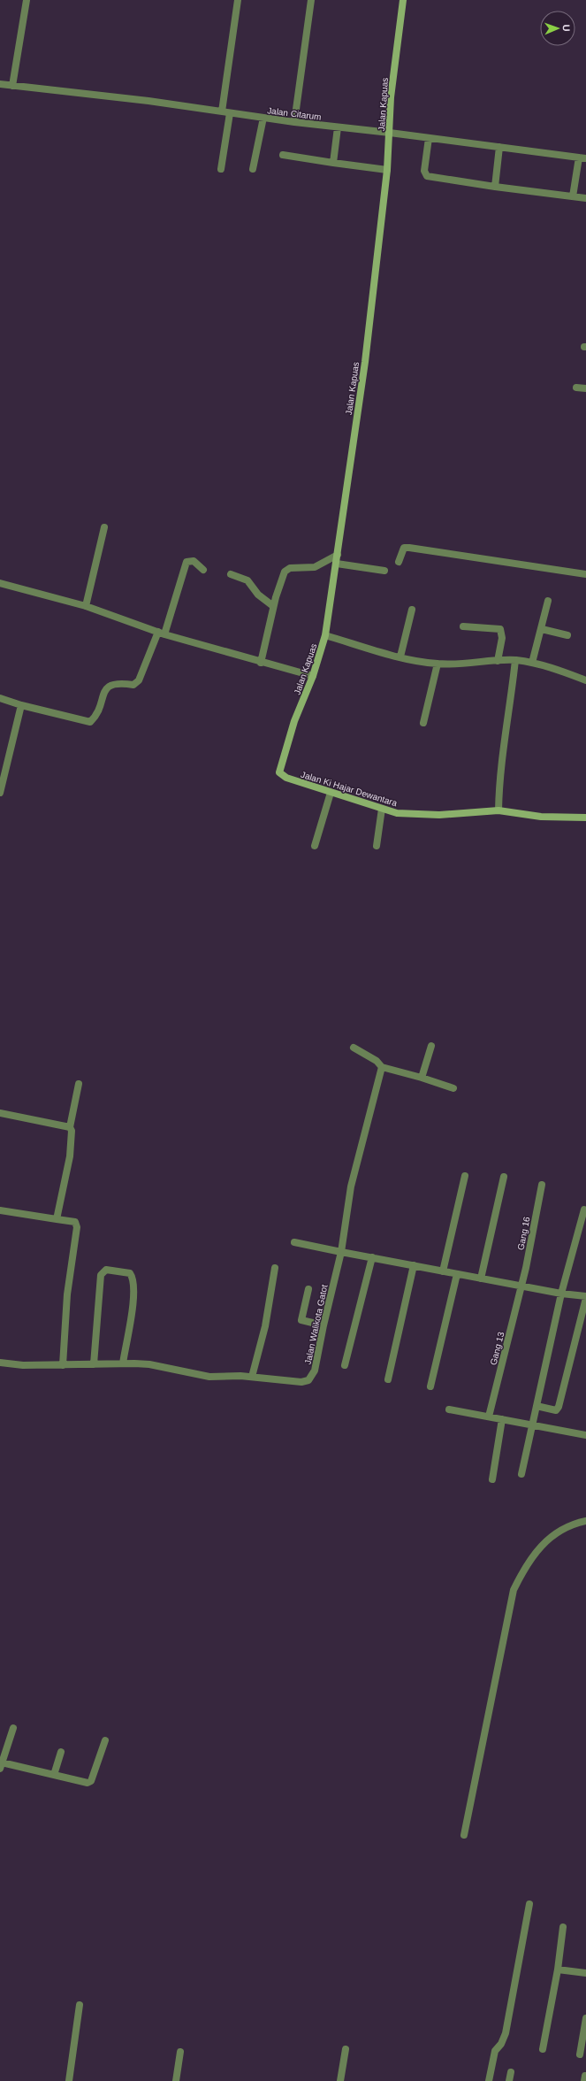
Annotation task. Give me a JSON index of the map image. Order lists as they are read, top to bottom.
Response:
{
  "streets": {
    "main road": ["Jalan Kapuas", "Jalan Ki Hajar Dewantara"],
    "street": [
      "Jalan Citarum",
      "Gang 16",
      "Jalan Walikota Gatot",
      "Gang 13"
    ]
  },
  "crossings": [
    ["Jalan Kapuas", "Jalan Citarum"],
    ["Jalan Kapuas", "Jalan Ki Hajar Dewantara"],
    ["Gang 16", "Gang 13"]
  ],
  "north": "right"
}
